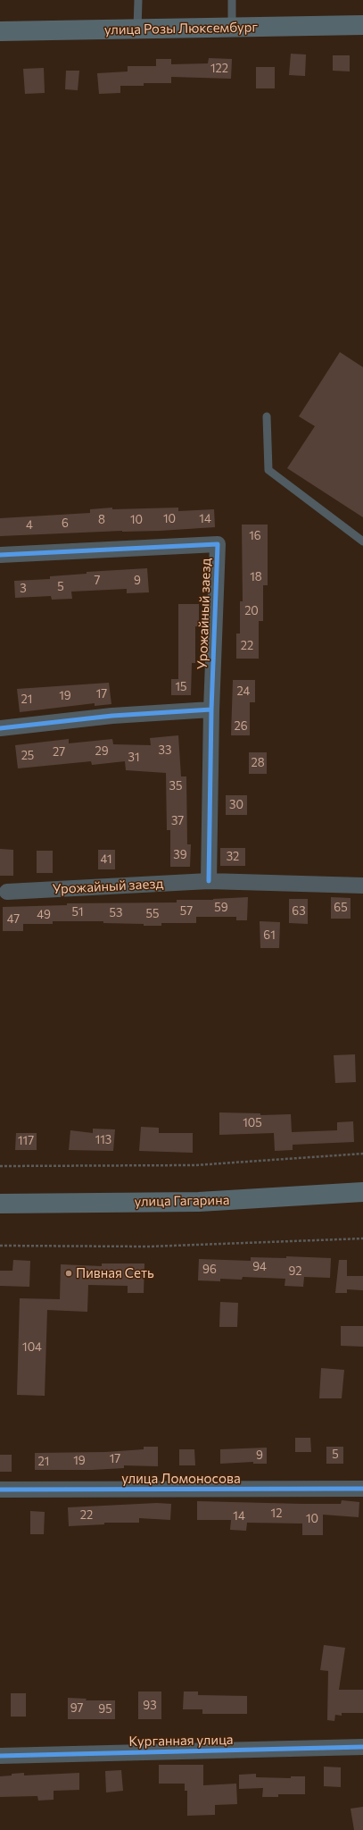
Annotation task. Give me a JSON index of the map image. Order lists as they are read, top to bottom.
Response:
{
  "streets": {
    "main road": ["улица Розы Люксембург", "улица Гагарина"],
    "street": ["Урожайный заезд", "улица Ломоносова", "Курганная улица"]
  },
  "places": ["Пивная Сеть"],
  "house_numbers": [
    "122",
    "10",
    "14",
    "8",
    "10",
    "6",
    "4",
    "16",
    "18",
    "7",
    "9",
    "5",
    "3",
    "20",
    "22",
    "15",
    "24",
    "17",
    "19",
    "21",
    "26",
    "33",
    "29",
    "27",
    "25",
    "31",
    "28",
    "35",
    "30",
    "37",
    "39",
    "32",
    "41",
    "59",
    "65",
    "57",
    "63",
    "51",
    "53",
    "55",
    "49",
    "47",
    "61",
    "105",
    "113",
    "117",
    "94",
    "96",
    "92",
    "104",
    "5",
    "9",
    "17",
    "19",
    "21",
    "12",
    "22",
    "14",
    "10",
    "93",
    "97",
    "95"
  ]
}
